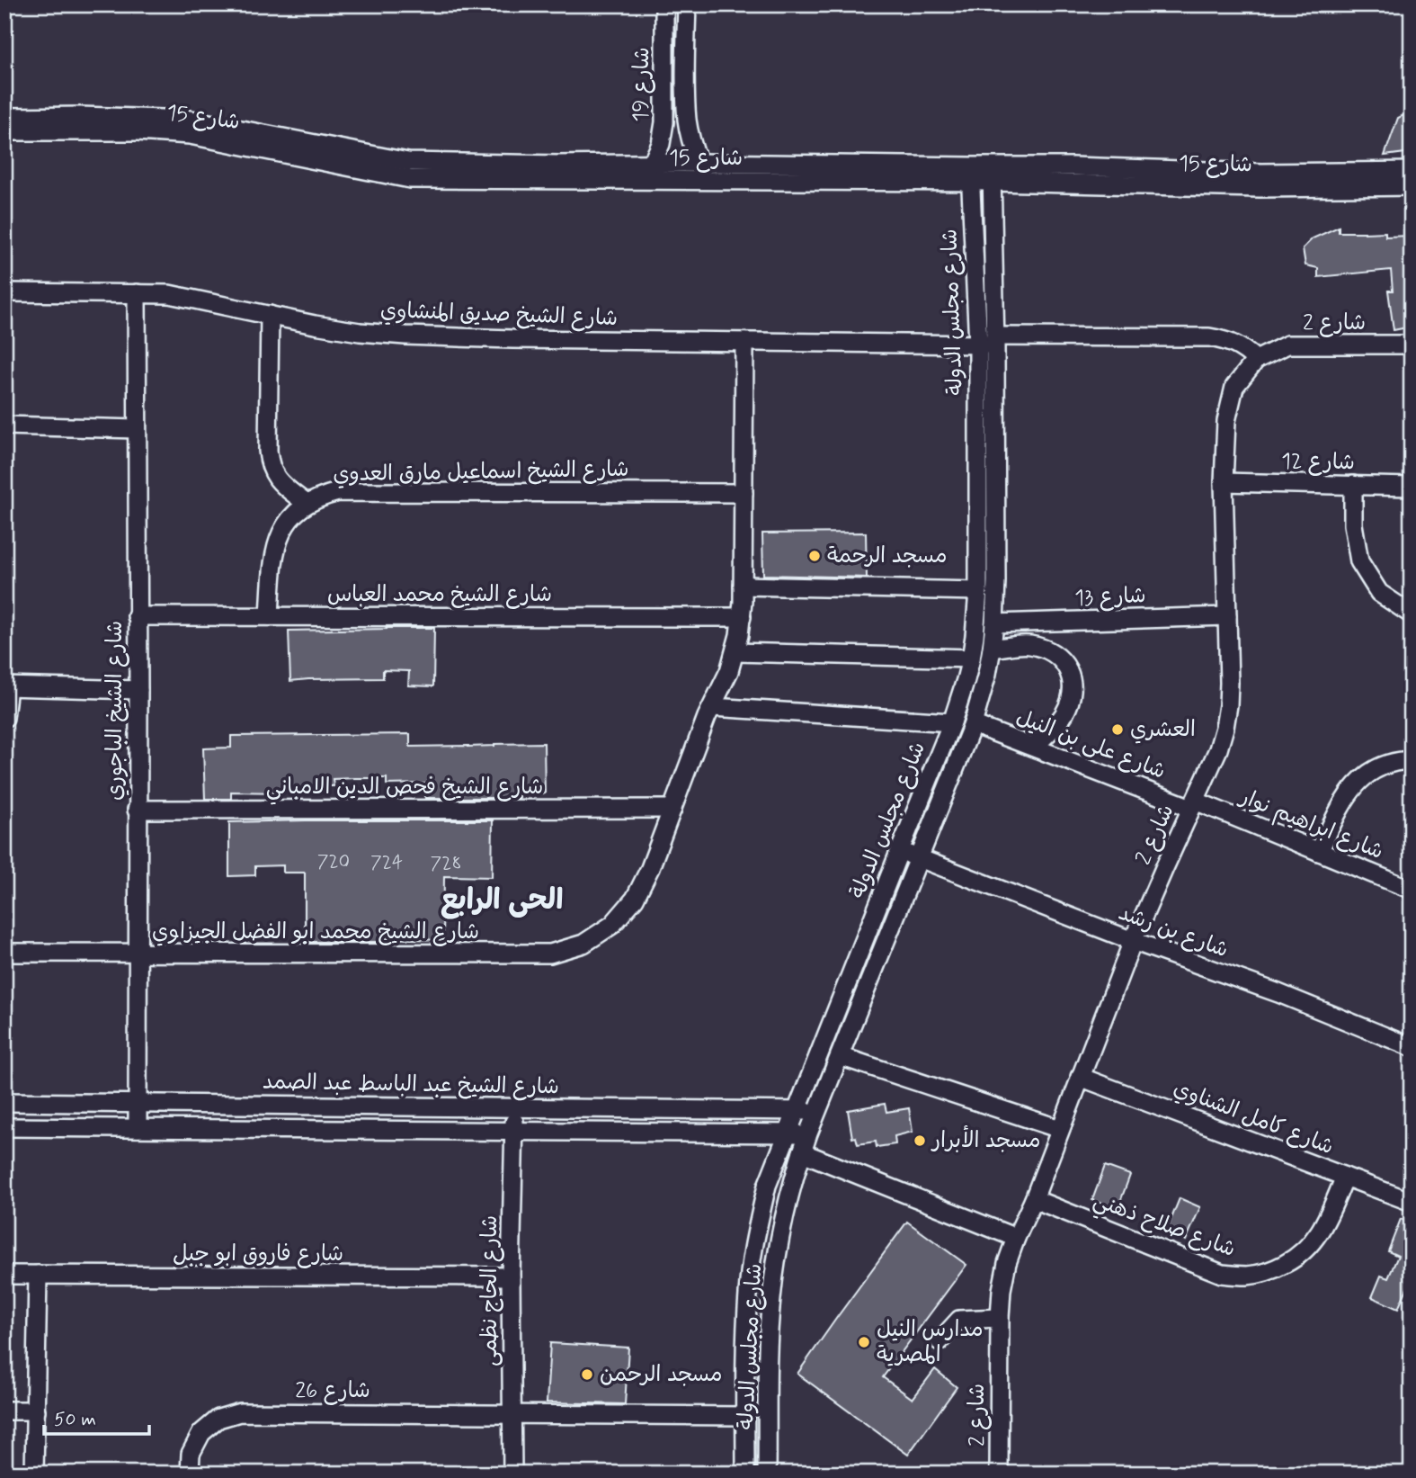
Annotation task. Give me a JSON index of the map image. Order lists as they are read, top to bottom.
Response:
{
  "streets": {
    "street": [
      "شارع 19",
      "شارع 15",
      "شارع مجلس الدولة",
      "شارع الشيخ صديق المنشاوي",
      "شارع 2",
      "شارع 12",
      "شارع الشيخ اسماعيل مارق العدوي",
      "شارع الشيخ محمد العباس",
      "شارع 13",
      "شارع الشيخ الباجوري",
      "شارع على بن النيل",
      "شارع الشيخ فحص الدين الامباني",
      "شارع ابراهيم نوار",
      "شارع الشيخ محمد ابو الفضل الجيزاوي",
      "شارع بن رشد",
      "شارع الشيخ عبد الباسط عبد الصمد",
      "شارع كامل الشناوي",
      "شارع صلاح ذهني",
      "شارع فاروق ابو جبل",
      "شارع الحاج نظمى",
      "شارع 26"
    ]
  },
  "crossings": [
    ["شارع 19", "شارع 15"],
    ["شارع 15", "شارع مجلس الدولة"],
    ["شارع مجلس الدولة", "شارع الشيخ صديق المنشاوي"],
    ["شارع مجلس الدولة", "شارع 13"],
    ["شارع مجلس الدولة", "شارع على بن النيل"],
    ["شارع مجلس الدولة", "شارع بن رشد"],
    ["شارع مجلس الدولة", "شارع الشيخ عبد الباسط عبد الصمد"],
    ["شارع مجلس الدولة", "شارع 26"],
    ["شارع الشيخ صديق المنشاوي", "شارع 2"],
    ["شارع الشيخ صديق المنشاوي", "شارع الشيخ الباجوري"],
    ["شارع الشيخ صديق المنشاوي", "شارع الشيخ محمد ابو الفضل الجيزاوي"],
    ["شارع 2", "شارع 12"],
    ["شارع 2", "شارع 13"],
    ["شارع 2", "شارع على بن النيل"],
    ["شارع 2", "شارع ابراهيم نوار"],
    ["شارع 2", "شارع بن رشد"],
    ["شارع 2", "شارع كامل الشناوي"],
    ["شارع 2", "شارع صلاح ذهني"],
    ["شارع الشيخ اسماعيل مارق العدوي", "شارع الشيخ محمد العباس"],
    ["شارع الشيخ اسماعيل مارق العدوي", "شارع الشيخ محمد ابو الفضل الجيزاوي"],
    ["شارع الشيخ محمد العباس", "شارع الشيخ الباجوري"],
    ["شارع الشيخ محمد العباس", "شارع الشيخ محمد ابو الفضل الجيزاوي"],
    ["شارع الشيخ الباجوري", "شارع الشيخ فحص الدين الامباني"],
    ["شارع الشيخ الباجوري", "شارع الشيخ محمد ابو الفضل الجيزاوي"],
    ["شارع الشيخ الباجوري", "شارع الشيخ عبد الباسط عبد الصمد"],
    ["شارع على بن النيل", "شارع ابراهيم نوار"],
    ["شارع الشيخ فحص الدين الامباني", "شارع الشيخ محمد ابو الفضل الجيزاوي"],
    ["شارع الشيخ عبد الباسط عبد الصمد", "شارع الحاج نظمى"],
    ["شارع كامل الشناوي", "شارع صلاح ذهني"],
    ["شارع فاروق ابو جبل", "شارع الحاج نظمى"],
    ["شارع الحاج نظمى", "شارع 26"]
  ],
  "districts": ["الحى الرابع"],
  "places": [
    "مسجد الرحمة",
    "العشري",
    "مسجد الأبرار",
    "مدارس النيل المصرية",
    "مسجد الرحمن"
  ],
  "house_numbers": ["720", "724", "728"],
  "scale_bar": "50 m"
}
